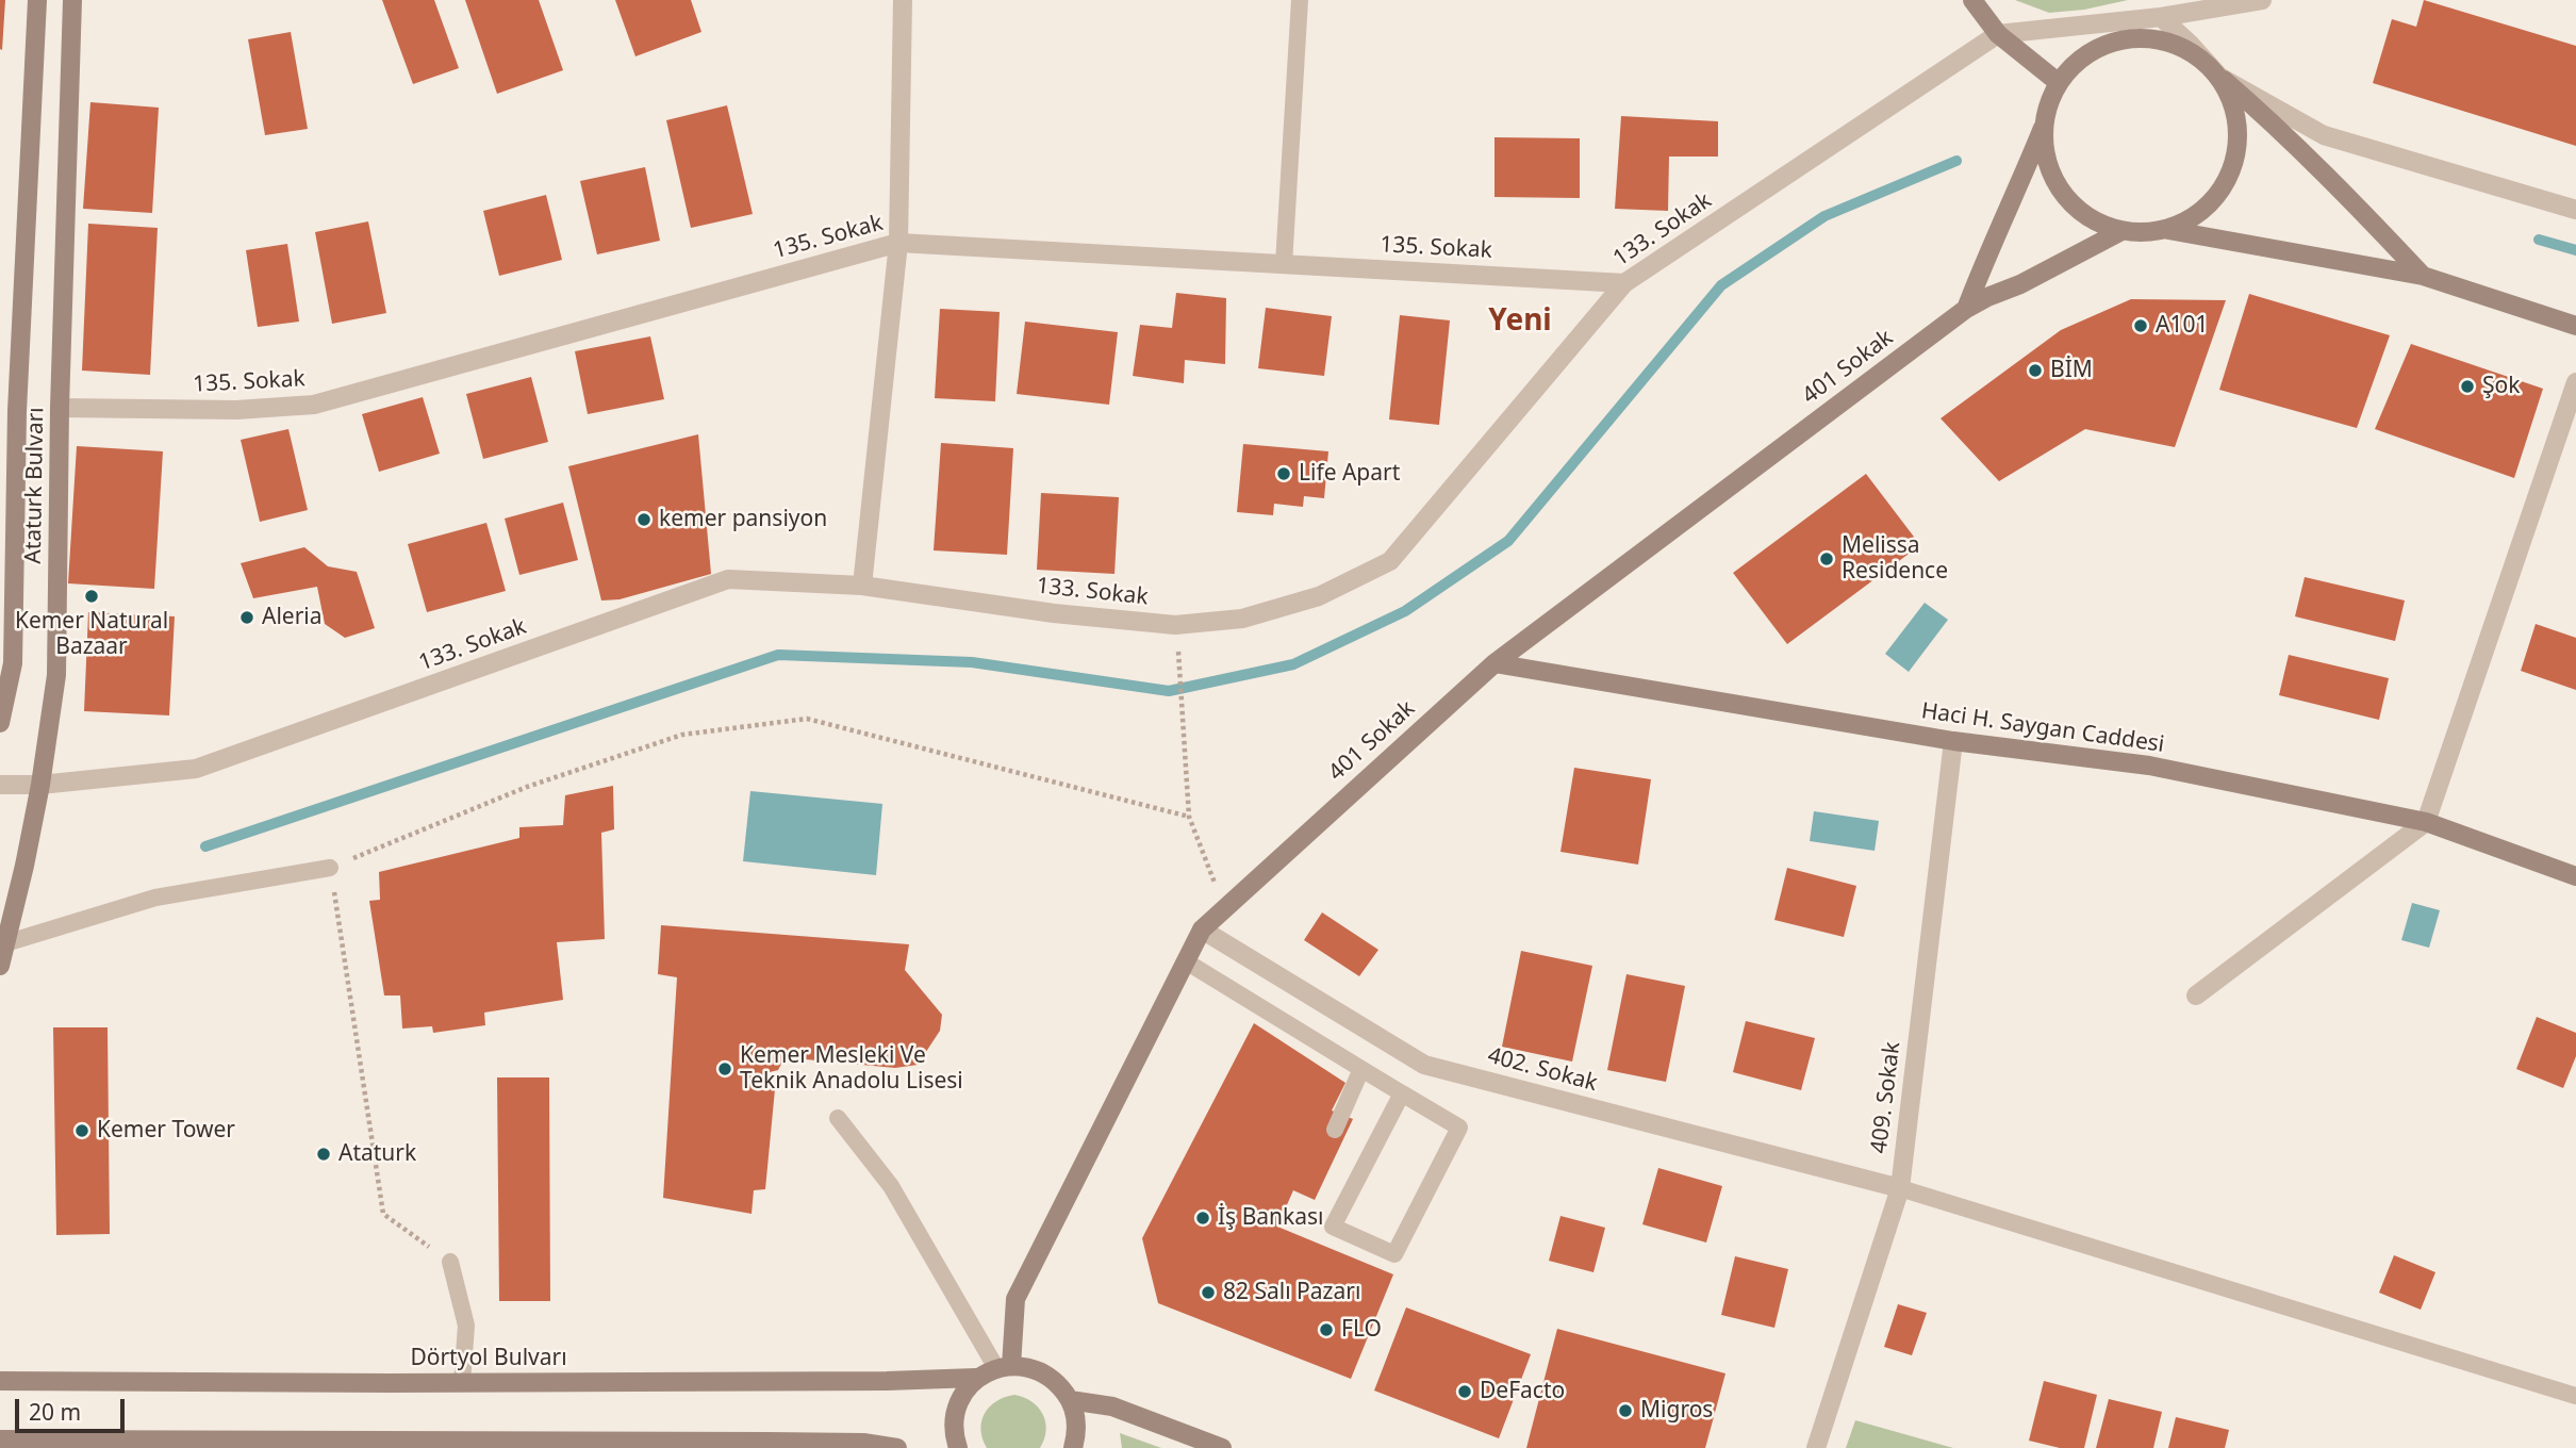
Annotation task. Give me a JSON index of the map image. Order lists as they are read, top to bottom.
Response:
{
  "streets": {
    "main road": [
      "401 Sokak",
      "Ataturk Bulvarı",
      "Haci H. Saygan Caddesi",
      "Dörtyol Bulvarı"
    ],
    "street": [
      "133. Sokak",
      "135. Sokak",
      "402. Sokak",
      "409. Sokak"
    ]
  },
  "crossings": [
    ["133. Sokak", "135. Sokak"],
    ["133. Sokak", "Ataturk Bulvarı"],
    ["135. Sokak", "Ataturk Bulvarı"],
    ["401 Sokak", "Haci H. Saygan Caddesi"],
    ["401 Sokak", "402. Sokak"],
    ["Haci H. Saygan Caddesi", "409. Sokak"],
    ["402. Sokak", "409. Sokak"]
  ],
  "districts": ["Yeni"],
  "places": [
    "A101",
    "BİM",
    "Şok",
    "Life Apart",
    "kemer pansiyon",
    "Melissa Residence",
    "Kemer Natural Bazaar",
    "Aleria",
    "Kemer Mesleki Ve Teknik Anadolu Lisesi",
    "Kemer Tower",
    "Ataturk",
    "İş Bankası",
    "82 Salı Pazarı",
    "FLO",
    "DeFacto",
    "Migros"
  ],
  "scale_bar": "20 m"
}
